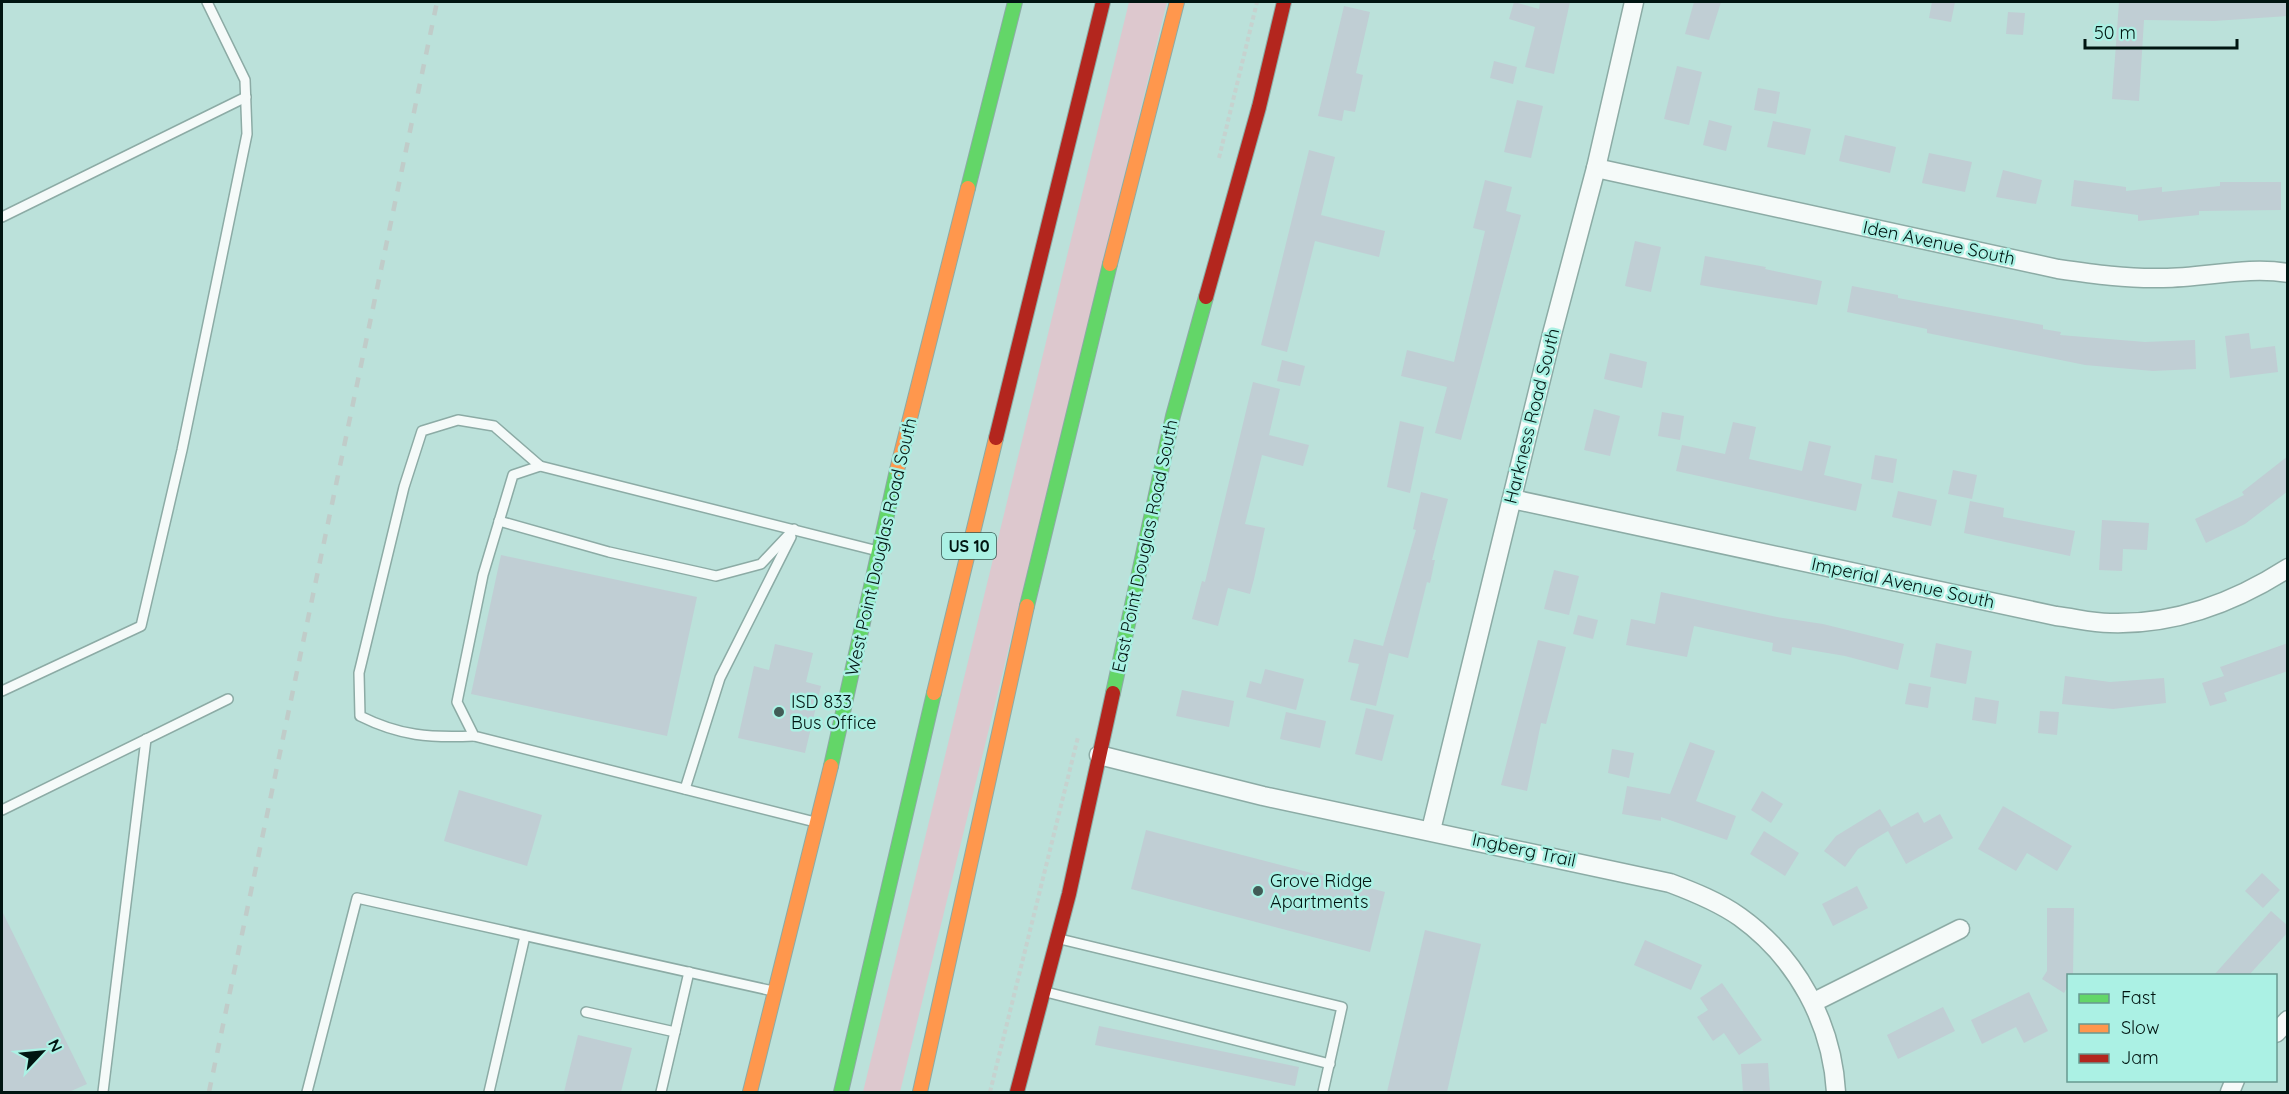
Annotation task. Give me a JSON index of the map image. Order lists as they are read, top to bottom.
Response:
{
  "streets": {
    "main road": ["US 10", "East Point Douglas Road South", "West Point Douglas Road South"],
    "street": [
      "Iden Avenue South",
      "Harkness Road South",
      "Imperial Avenue South",
      "Ingberg Trail"
    ]
  },
  "crossings": [
    ["Iden Avenue South", "Harkness Road South"],
    ["Harkness Road South", "Imperial Avenue South"],
    ["Harkness Road South", "Ingberg Trail"],
    ["East Point Douglas Road South", "Ingberg Trail"]
  ],
  "places": ["ISD 833 Bus Office", "Grove Ridge Apartments"],
  "legend": ["Fast", "Slow", "Jam"],
  "scale_bar": "50 m",
  "north": "top right"
}
